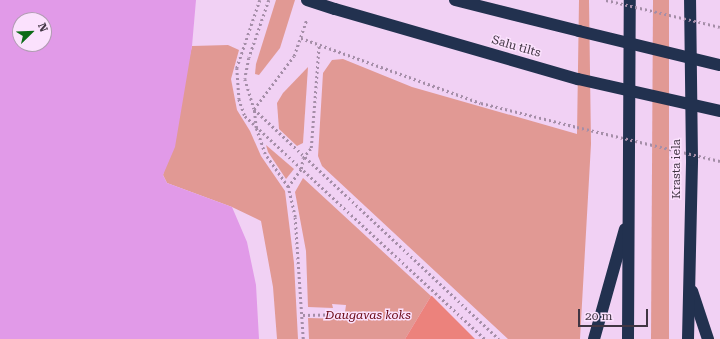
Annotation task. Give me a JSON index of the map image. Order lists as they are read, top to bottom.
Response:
{
  "streets": {
    "highway": ["Salu tilts", "Krasta iela"]
  },
  "parks": ["Daugavas koks"],
  "scale_bar": "20 m",
  "north": "top right"
}
